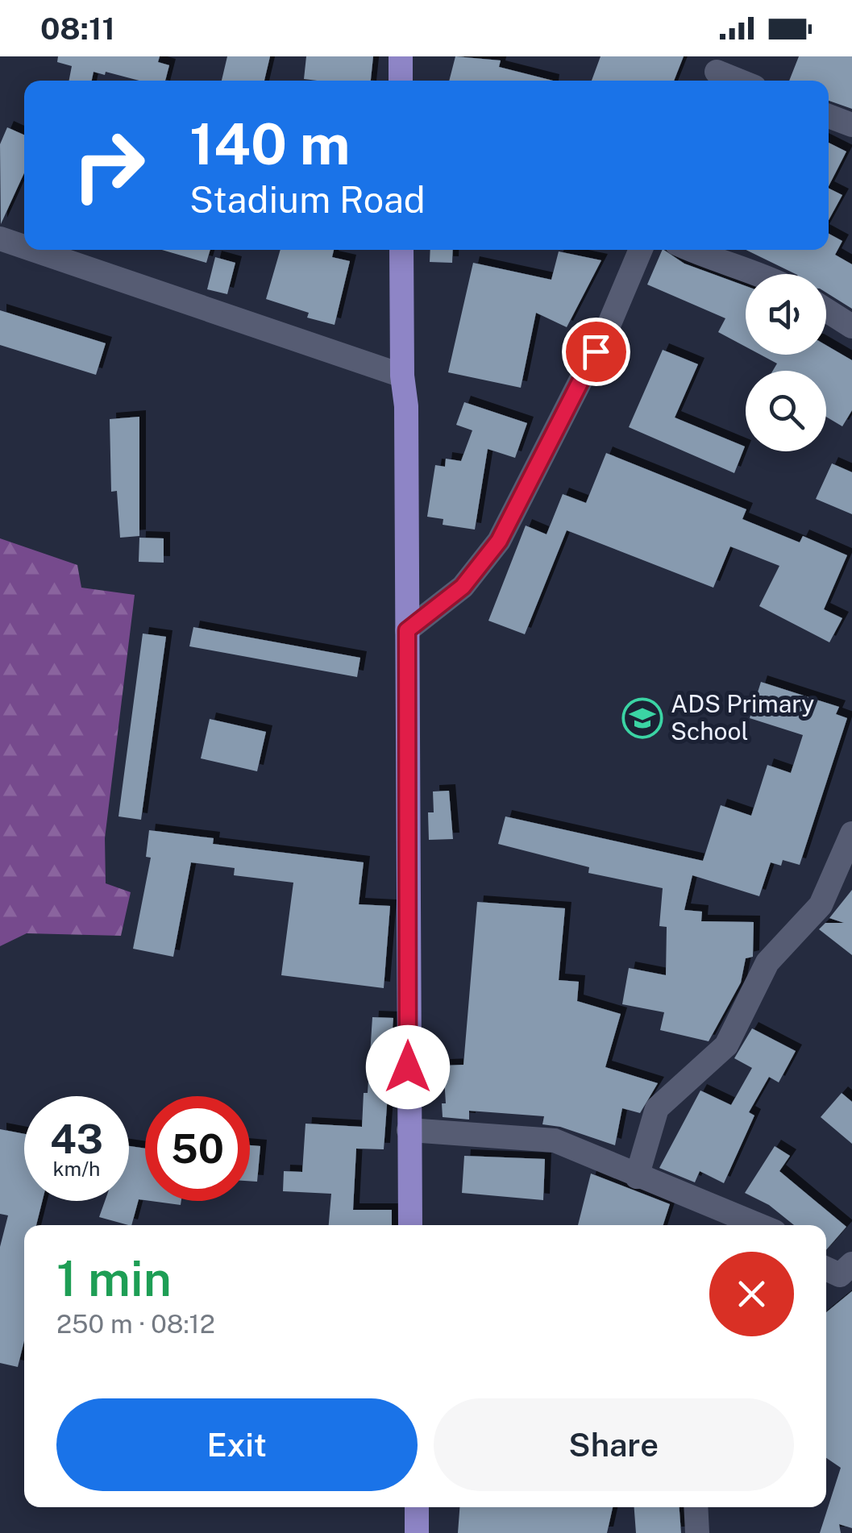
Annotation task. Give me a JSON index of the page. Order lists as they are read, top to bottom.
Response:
{
  "places": {
    "school or university": ["ADS Primary School"]
  },
  "page": {
    "status": "08:11",
    "turn": ["140 m", "Stadium Road"],
    "speed": "43 km/h",
    "limit": "50",
    "heading": ["1 min", "250 m · 08:12"],
    "buttons": ["Exit", "Share"]
  }
}
